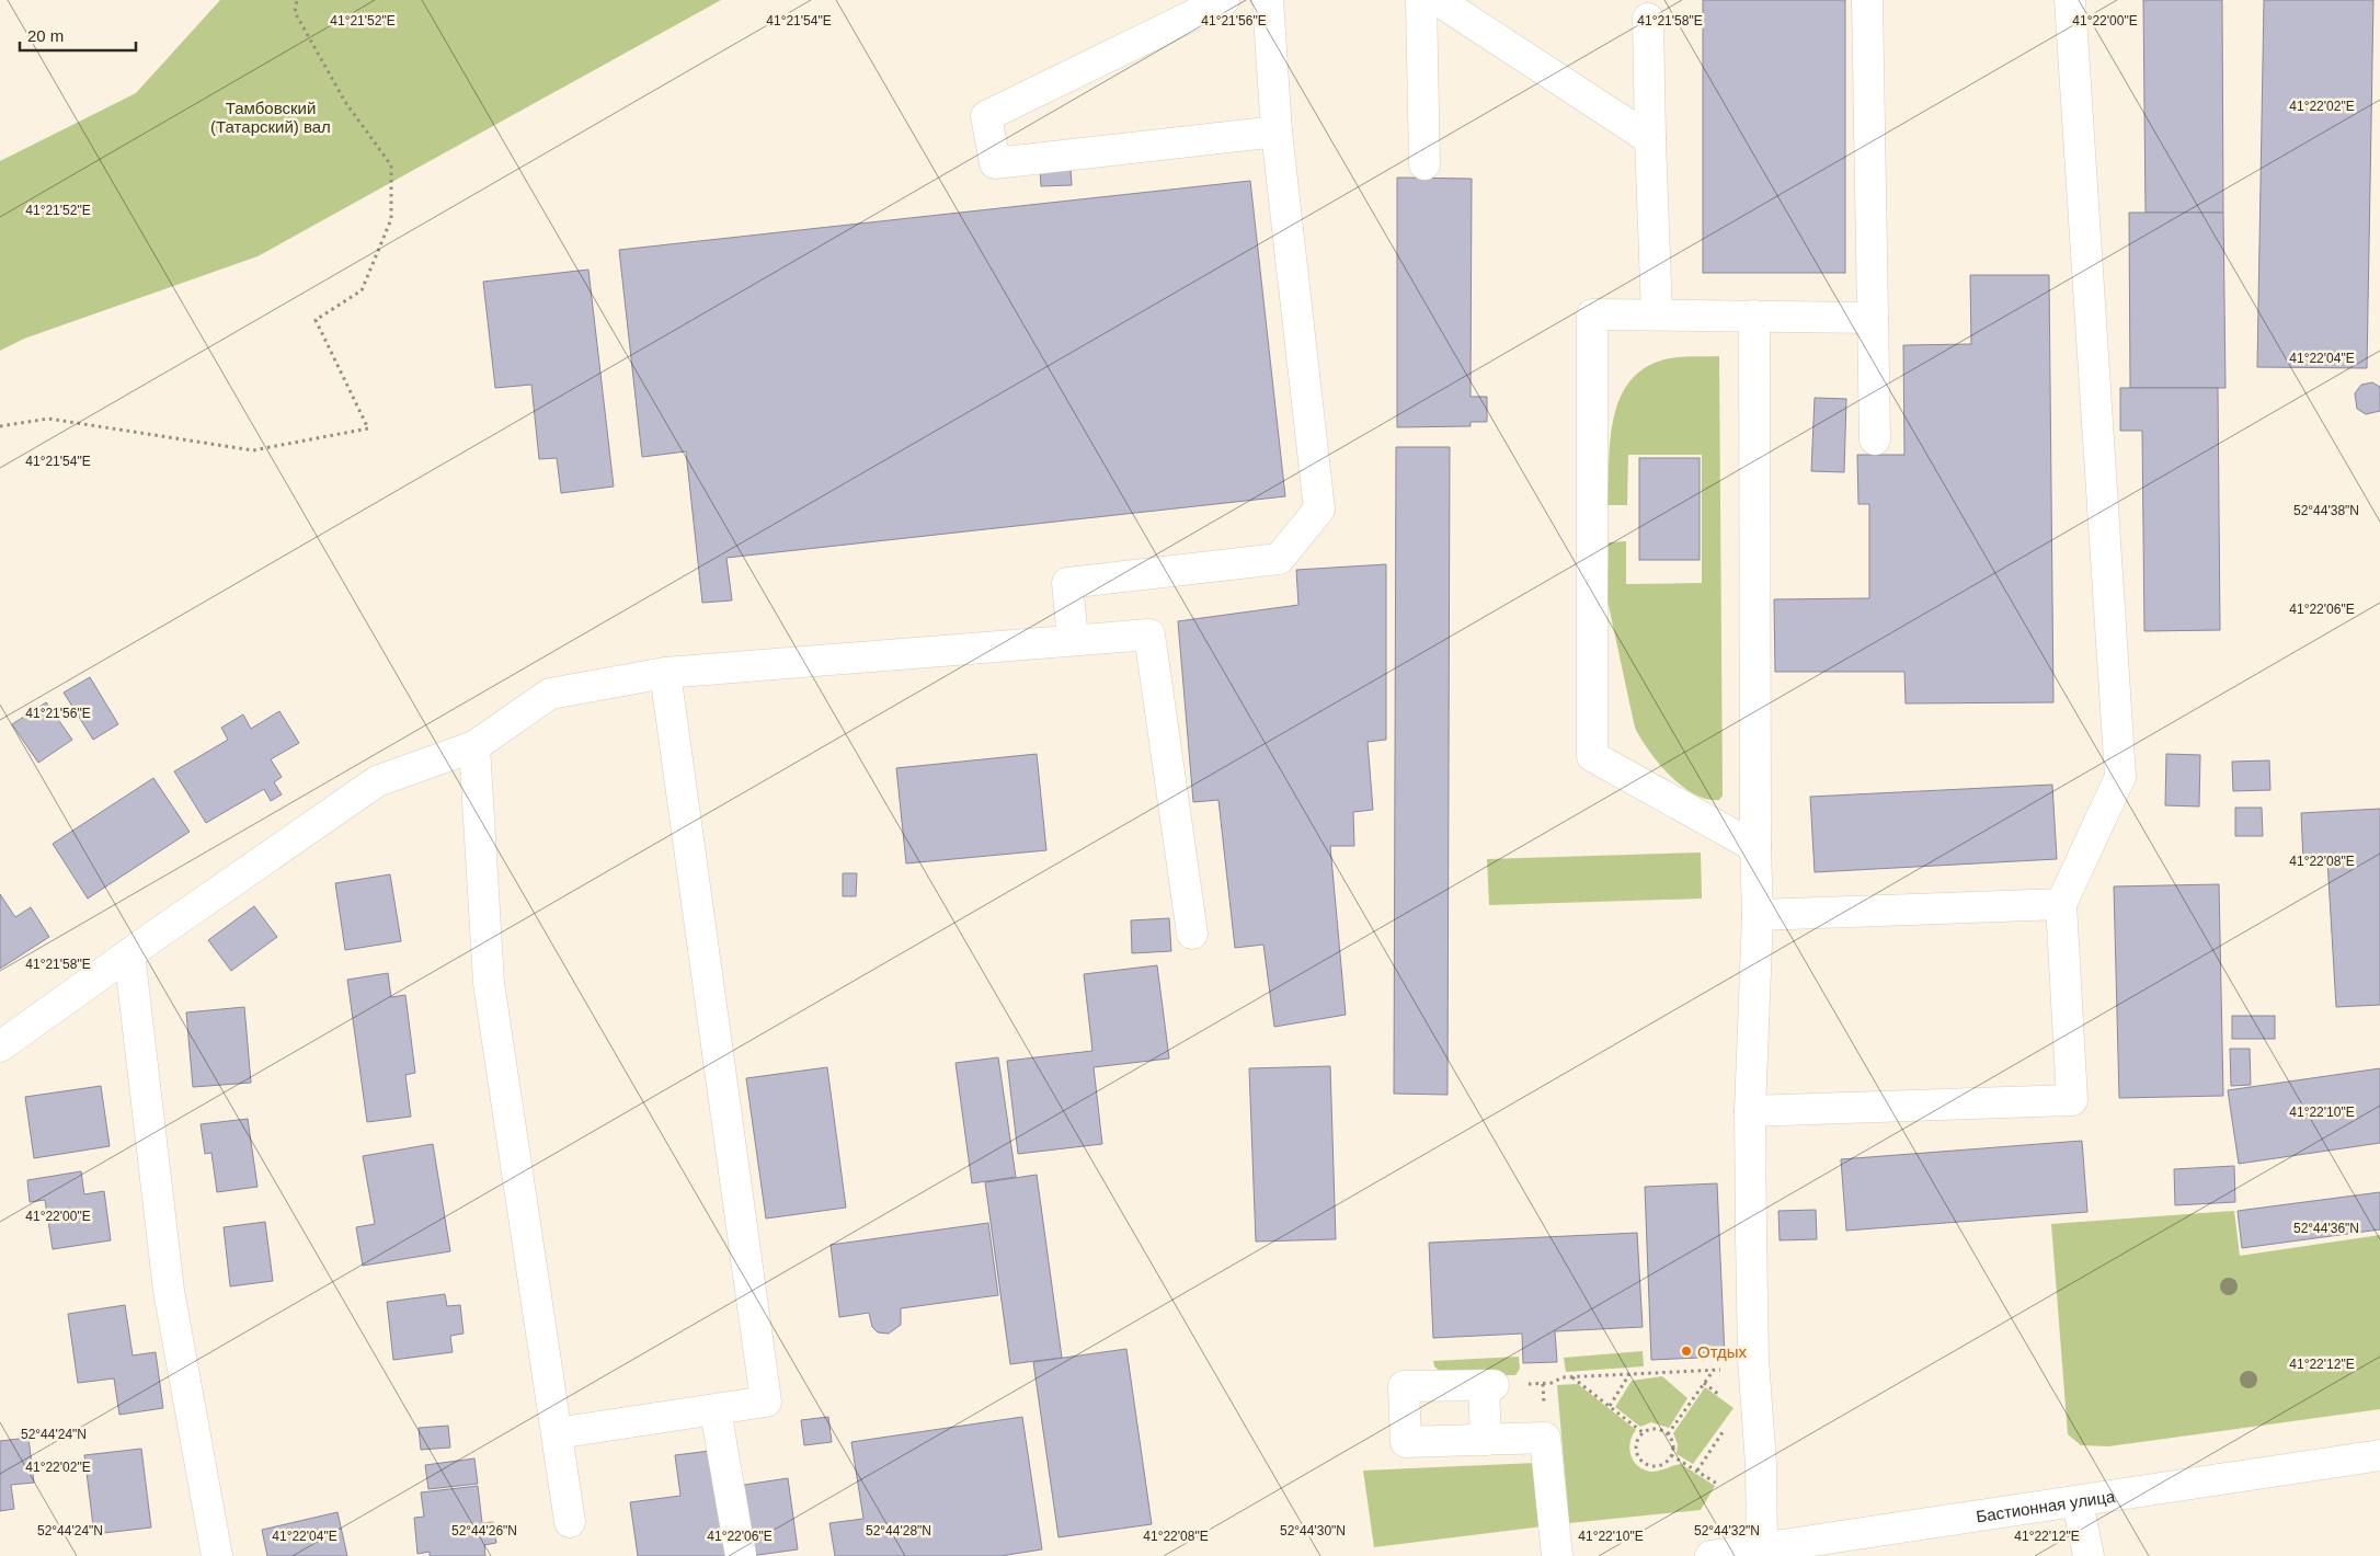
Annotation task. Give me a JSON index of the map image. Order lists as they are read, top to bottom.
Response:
{
  "streets": {
    "street": ["Бастионная улица"]
  },
  "parks": ["Тамбовский (Татарский) вал"],
  "places": ["Отдых"],
  "scale_bar": "20 m",
  "coordinates": [
    "41°21'52\"E",
    "41°21'54\"E",
    "41°21'56\"E",
    "41°21'58\"E",
    "41°22'00\"E",
    "41°22'02\"E",
    "41°22'04\"E",
    "52°44'38\"N",
    "41°22'06\"E",
    "41°22'08\"E",
    "41°22'10\"E",
    "52°44'36\"N",
    "41°22'12\"E",
    "52°44'24\"N",
    "52°44'26\"N",
    "52°44'28\"N",
    "52°44'30\"N",
    "52°44'32\"N"
  ]
}
